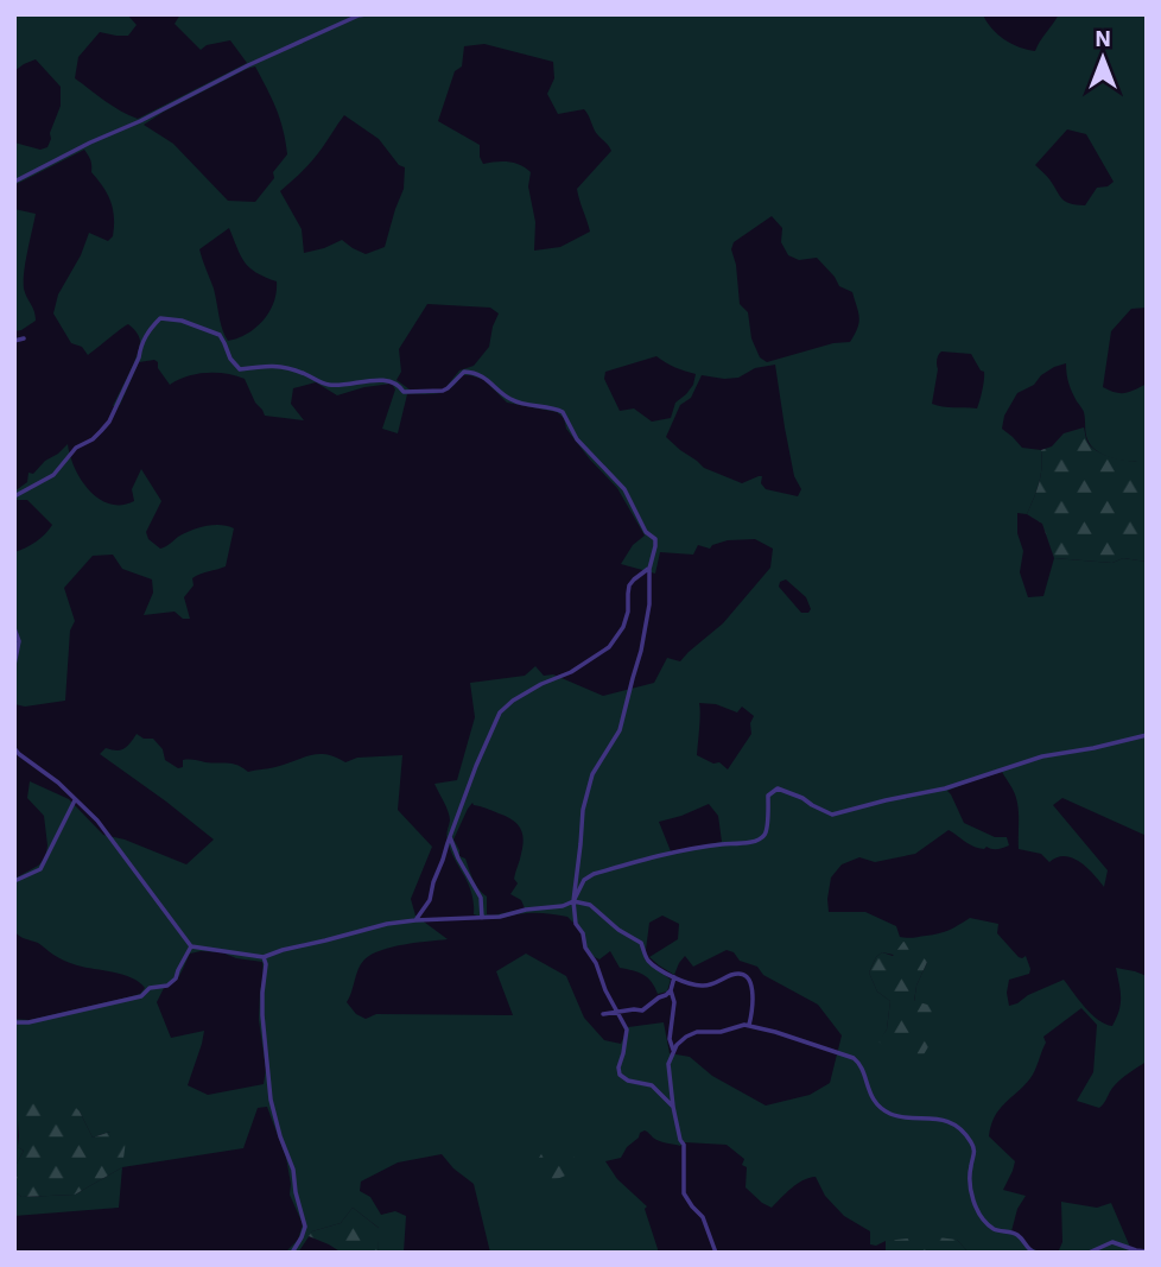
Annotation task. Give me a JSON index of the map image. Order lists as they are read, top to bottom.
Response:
{
  "north": "top"
}
